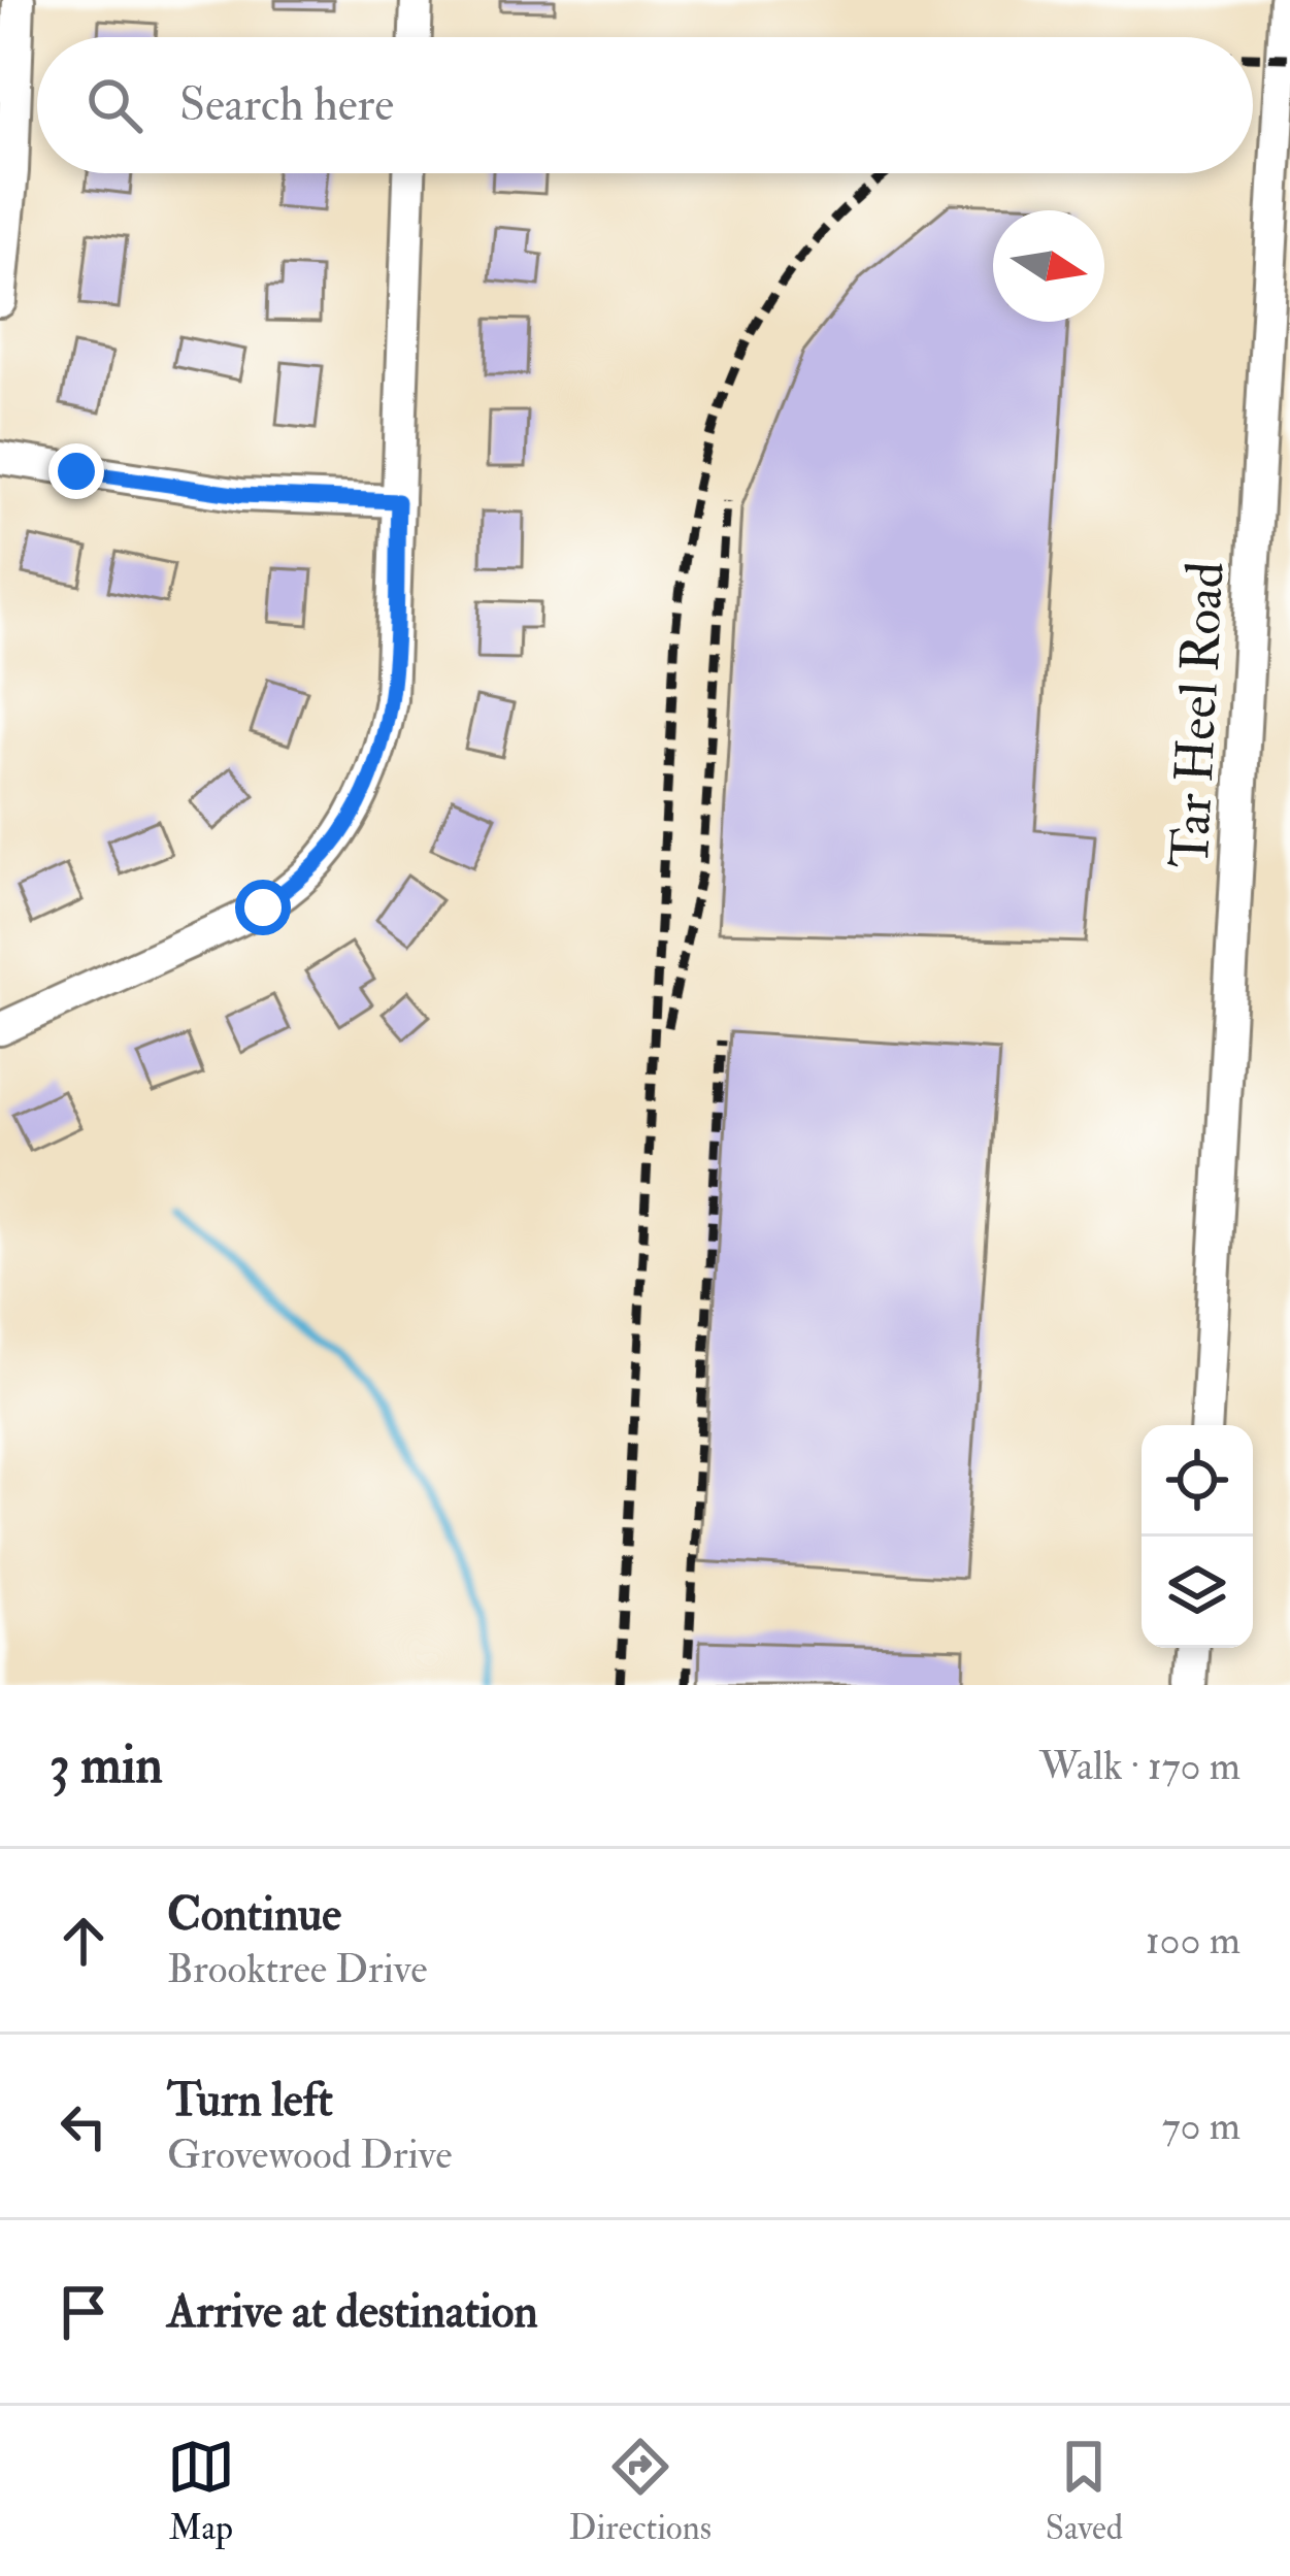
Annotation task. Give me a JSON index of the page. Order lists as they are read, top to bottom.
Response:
{
  "streets": {
    "street": ["Tar Heel Road"]
  },
  "north": "right",
  "page": {
    "search": "Search here",
    "heading": ["3 min", "Walk · 170 m"],
    "list": [
      ["Continue", "Brooktree Drive", "100 m"],
      ["Turn left", "Grovewood Drive", "70 m"],
      "Arrive at destination"
    ],
    "nav": ["Map", "Directions", "Saved"]
  }
}
